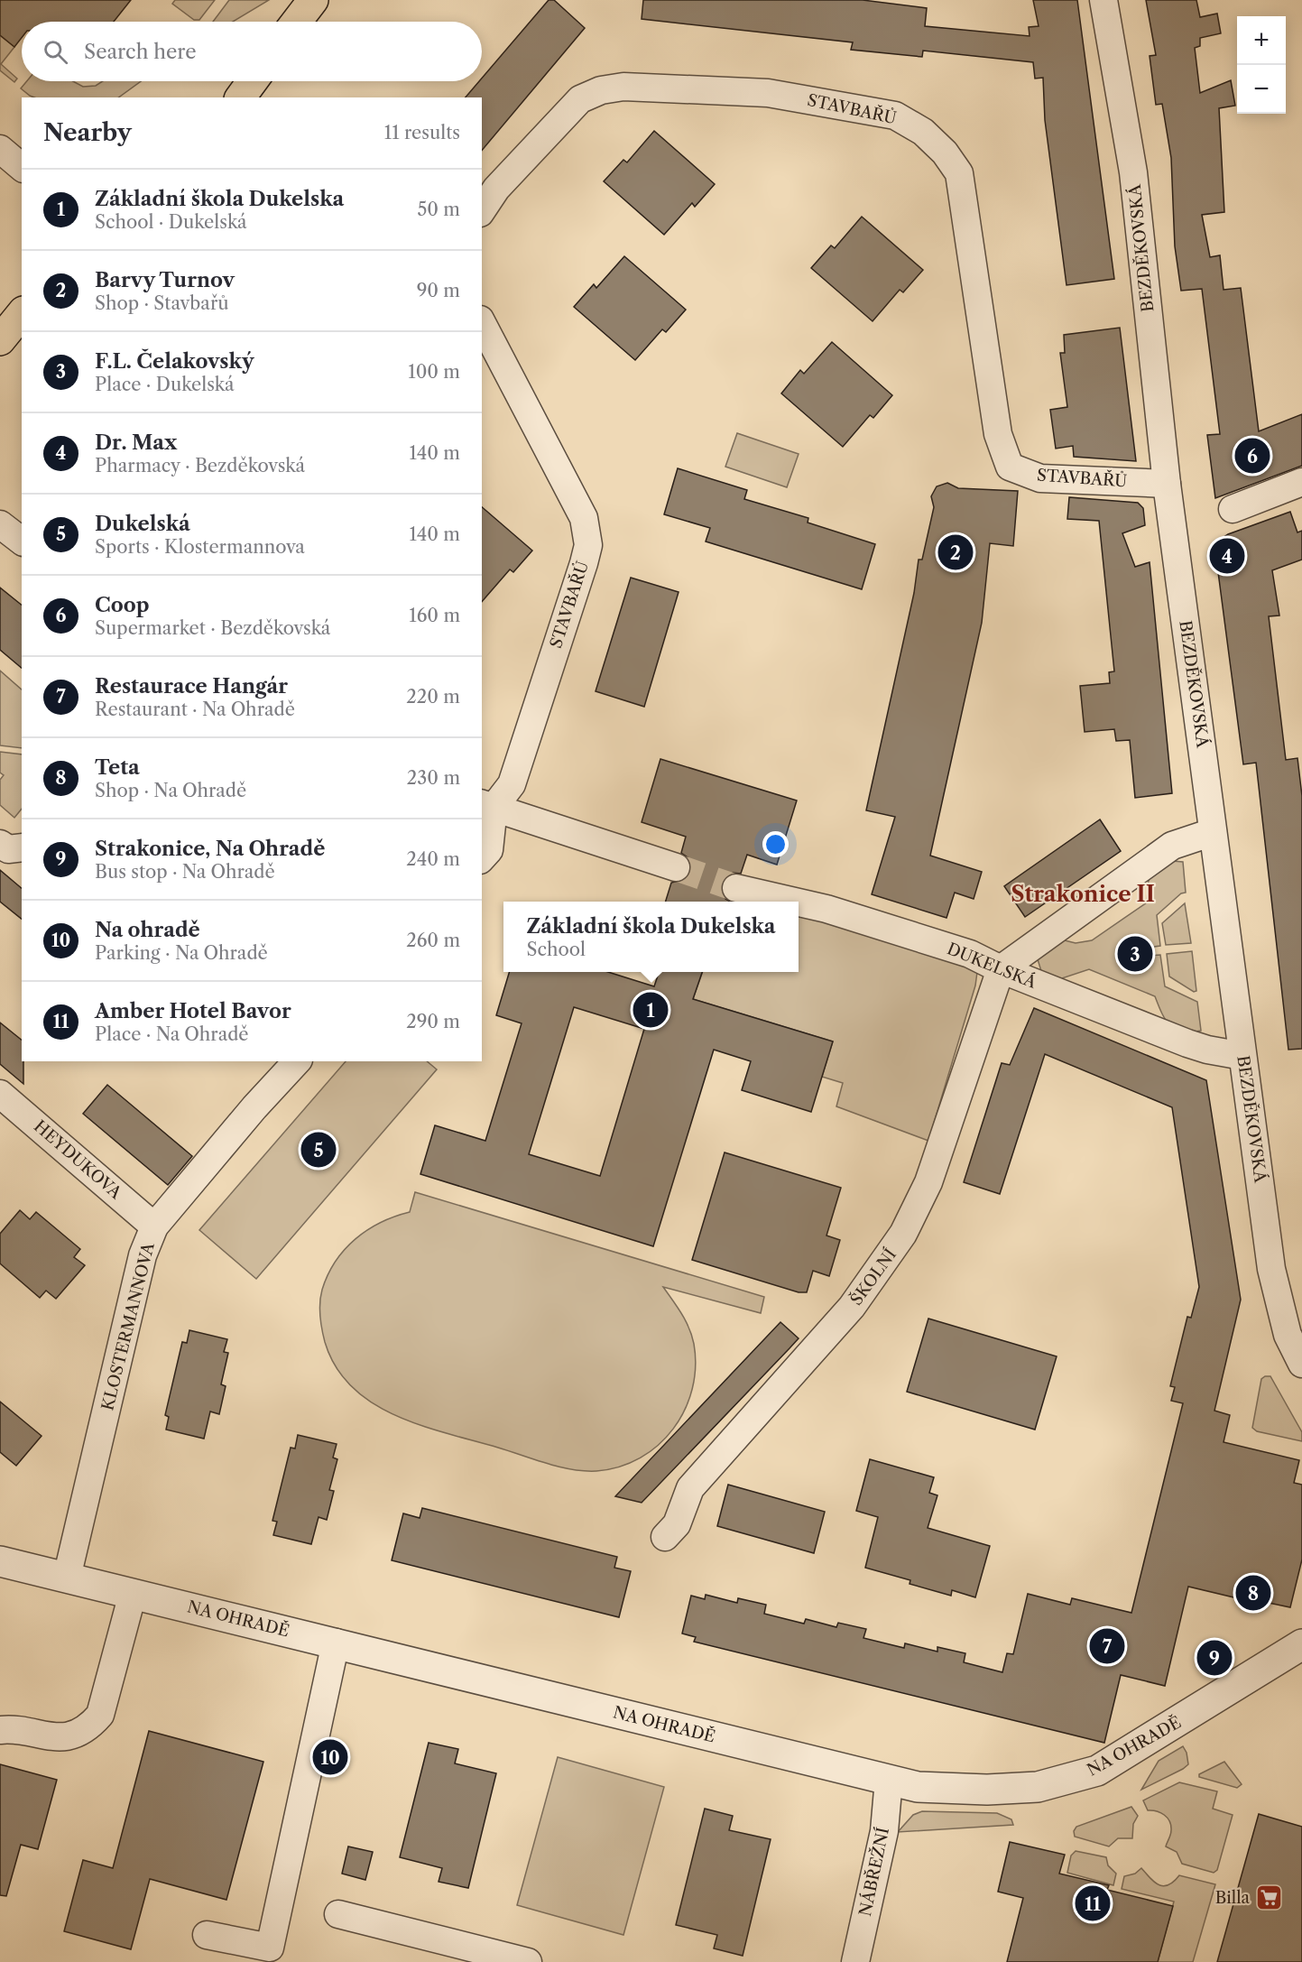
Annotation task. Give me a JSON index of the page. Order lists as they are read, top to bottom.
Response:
{
  "streets": {
    "street": [
      "STAVBAŘŮ",
      "BEZDĚKOVSKÁ",
      "DUKELSKÁ",
      "HEYDUKOVA",
      "ŠKOLNÍ",
      "KLOSTERMANNOVA",
      "NA OHRADĚ",
      "NÁBŘEŽNÍ"
    ]
  },
  "crossings": [
    ["STAVBAŘŮ", "BEZDĚKOVSKÁ"],
    ["BEZDĚKOVSKÁ", "DUKELSKÁ"],
    ["DUKELSKÁ", "ŠKOLNÍ"],
    ["HEYDUKOVA", "KLOSTERMANNOVA"],
    ["KLOSTERMANNOVA", "NA OHRADĚ"],
    ["NA OHRADĚ", "NÁBŘEŽNÍ"]
  ],
  "districts": ["Strakonice II"],
  "places": {
    "supermarket": ["Billa"]
  },
  "page": {
    "map_buttons": ["+", "−"],
    "search": "Search here",
    "heading": ["Nearby", "11 results"],
    "list": [
      {
        "mark": "1",
        "name": "Základní škola Dukelska",
        "note": "School · Dukelská",
        "value": "50 m"
      },
      {
        "mark": "2",
        "name": "Barvy Turnov",
        "note": "Shop · Stavbařů",
        "value": "90 m"
      },
      {
        "mark": "3",
        "name": "F.L. Čelakovský",
        "note": "Place · Dukelská",
        "value": "100 m"
      },
      {
        "mark": "4",
        "name": "Dr. Max",
        "note": "Pharmacy · Bezděkovská",
        "value": "140 m"
      },
      {
        "mark": "5",
        "name": "Dukelská",
        "note": "Sports · Klostermannova",
        "value": "140 m"
      },
      {
        "mark": "6",
        "name": "Coop",
        "note": "Supermarket · Bezděkovská",
        "value": "160 m"
      },
      {
        "mark": "7",
        "name": "Restaurace Hangár",
        "note": "Restaurant · Na Ohradě",
        "value": "220 m"
      },
      {
        "mark": "8",
        "name": "Teta",
        "note": "Shop · Na Ohradě",
        "value": "230 m"
      },
      {
        "mark": "9",
        "name": "Strakonice, Na Ohradě",
        "note": "Bus stop · Na Ohradě",
        "value": "240 m"
      },
      {
        "mark": "10",
        "name": "Na ohradě",
        "note": "Parking · Na Ohradě",
        "value": "260 m"
      },
      {
        "mark": "11",
        "name": "Amber Hotel Bavor",
        "note": "Place · Na Ohradě",
        "value": "290 m"
      }
    ],
    "pins": [
      "6",
      "2",
      "4",
      "3",
      "1",
      "5",
      "8",
      "7",
      "9",
      "10",
      "11"
    ],
    "popup": ["Základní škola Dukelska", "School"]
  }
}
